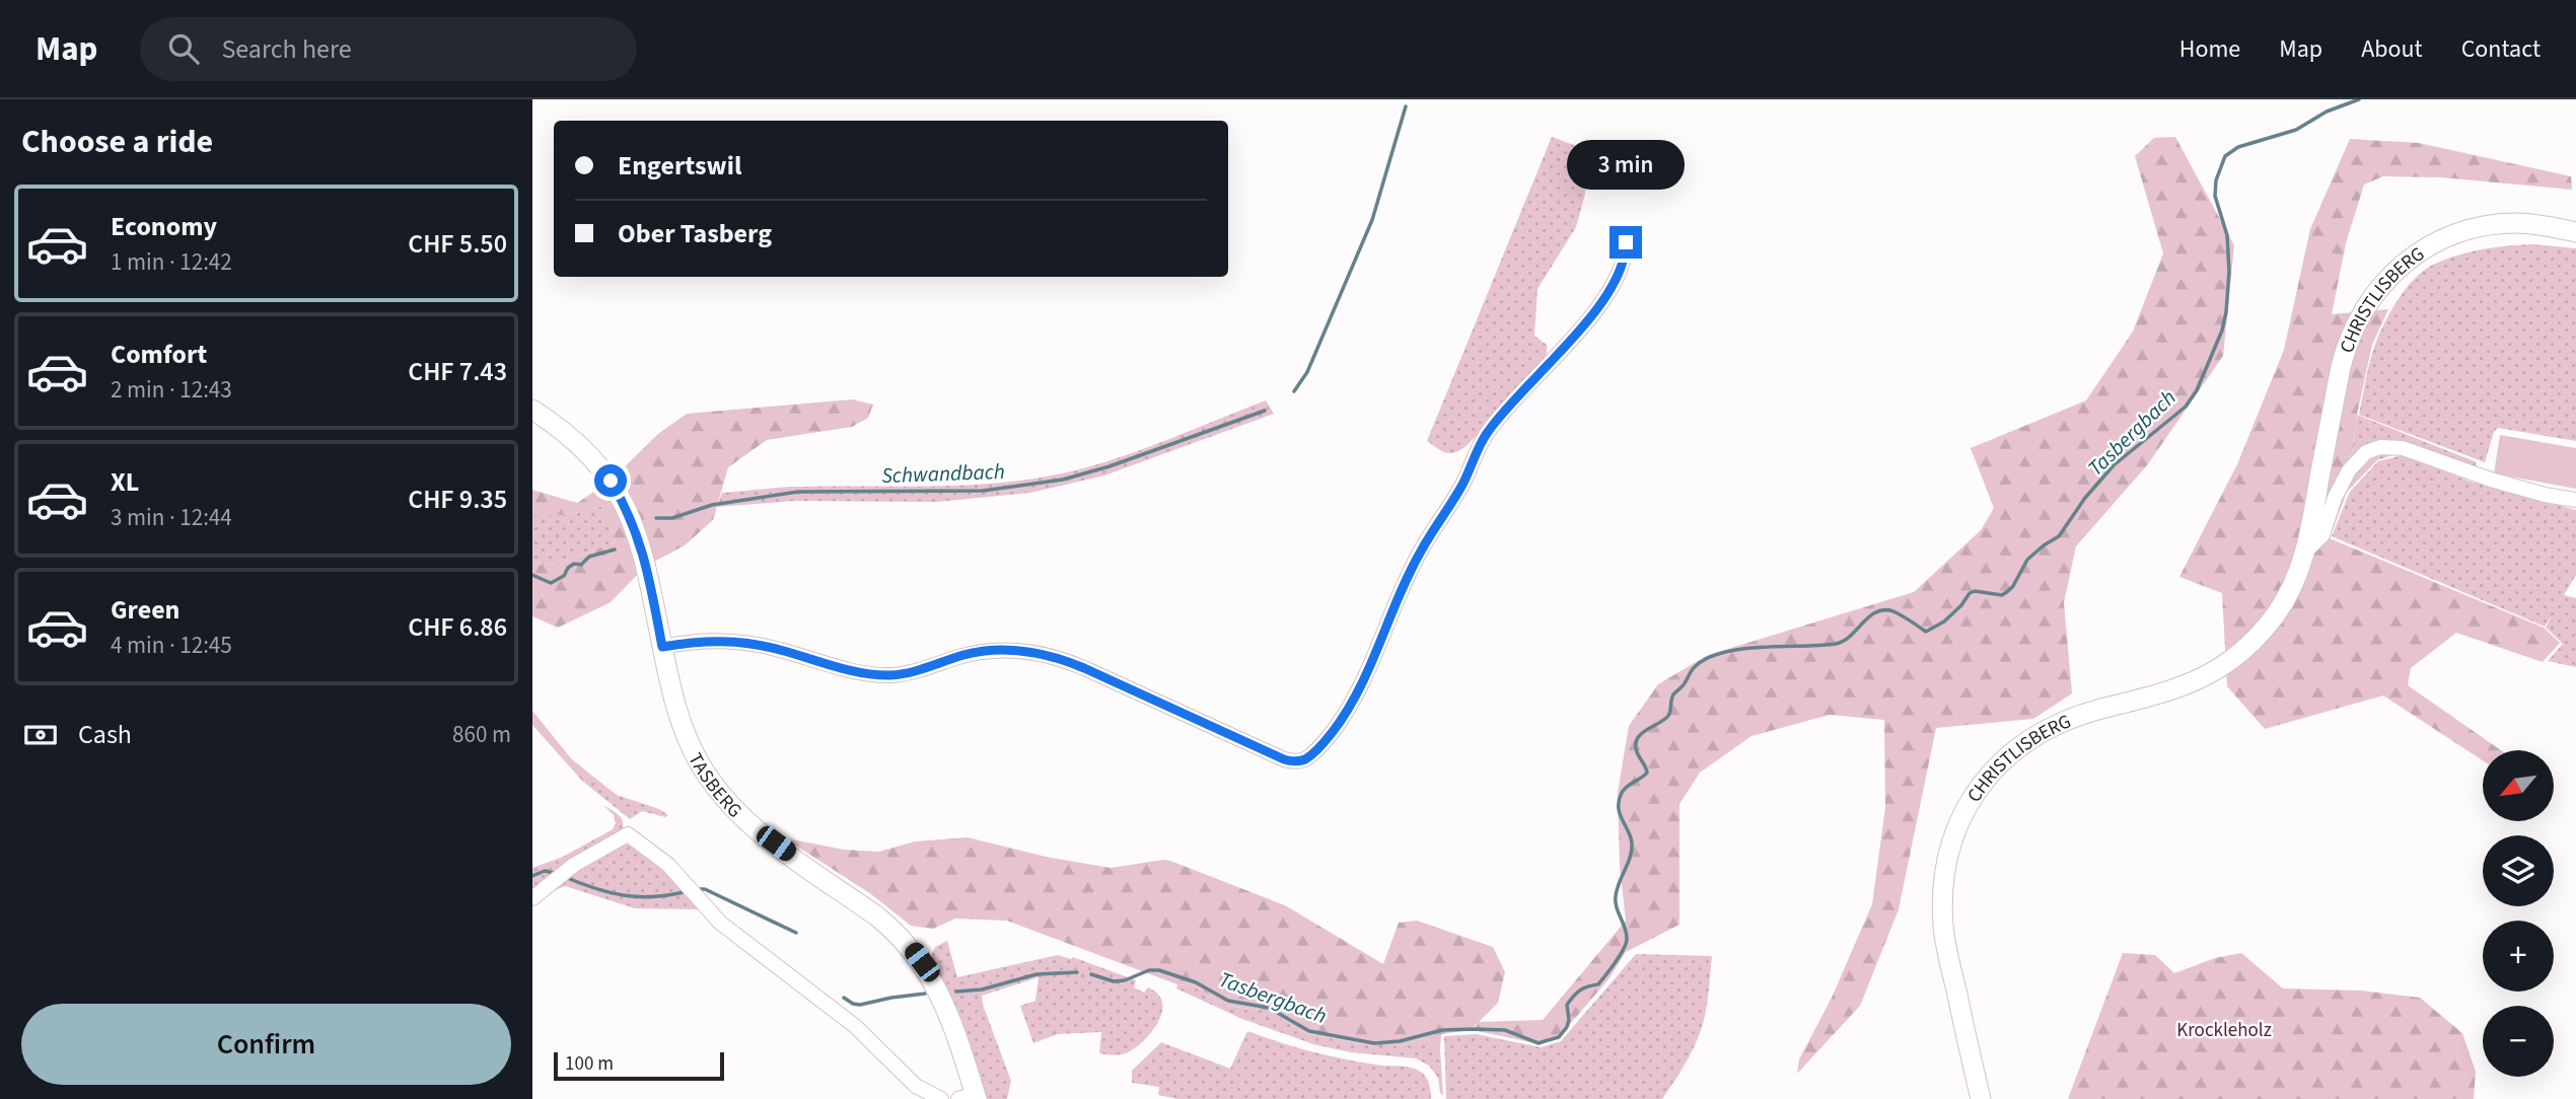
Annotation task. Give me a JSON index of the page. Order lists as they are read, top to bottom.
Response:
{
  "streets": {
    "main road": ["CHRISTLISBERG", "TASBERG"]
  },
  "water": ["Tasbergbach", "Schwandbach"],
  "parks": ["Krockleholz"],
  "scale_bar": "100 m",
  "north": "bottom left",
  "page": {
    "header": "Map",
    "search": "Search here",
    "nav": [
      "Home",
      "Map",
      "About",
      "Contact"
    ],
    "heading": "Choose a ride",
    "banner": ["Engertswil", "Ober Tasberg"],
    "bubble": "3 min",
    "list": [
      {
        "name": "Economy",
        "note": "1 min · 12:42",
        "value": "CHF 5.50"
      },
      {
        "name": "Comfort",
        "note": "2 min · 12:43",
        "value": "CHF 7.43"
      },
      {
        "name": "XL",
        "note": "3 min · 12:44",
        "value": "CHF 9.35"
      },
      {
        "name": "Green",
        "note": "4 min · 12:45",
        "value": "CHF 6.86"
      }
    ],
    "pay": ["Cash", "860 m"],
    "map_buttons": ["+", "−"],
    "buttons": "Confirm",
    "scale": "100 m"
  }
}
